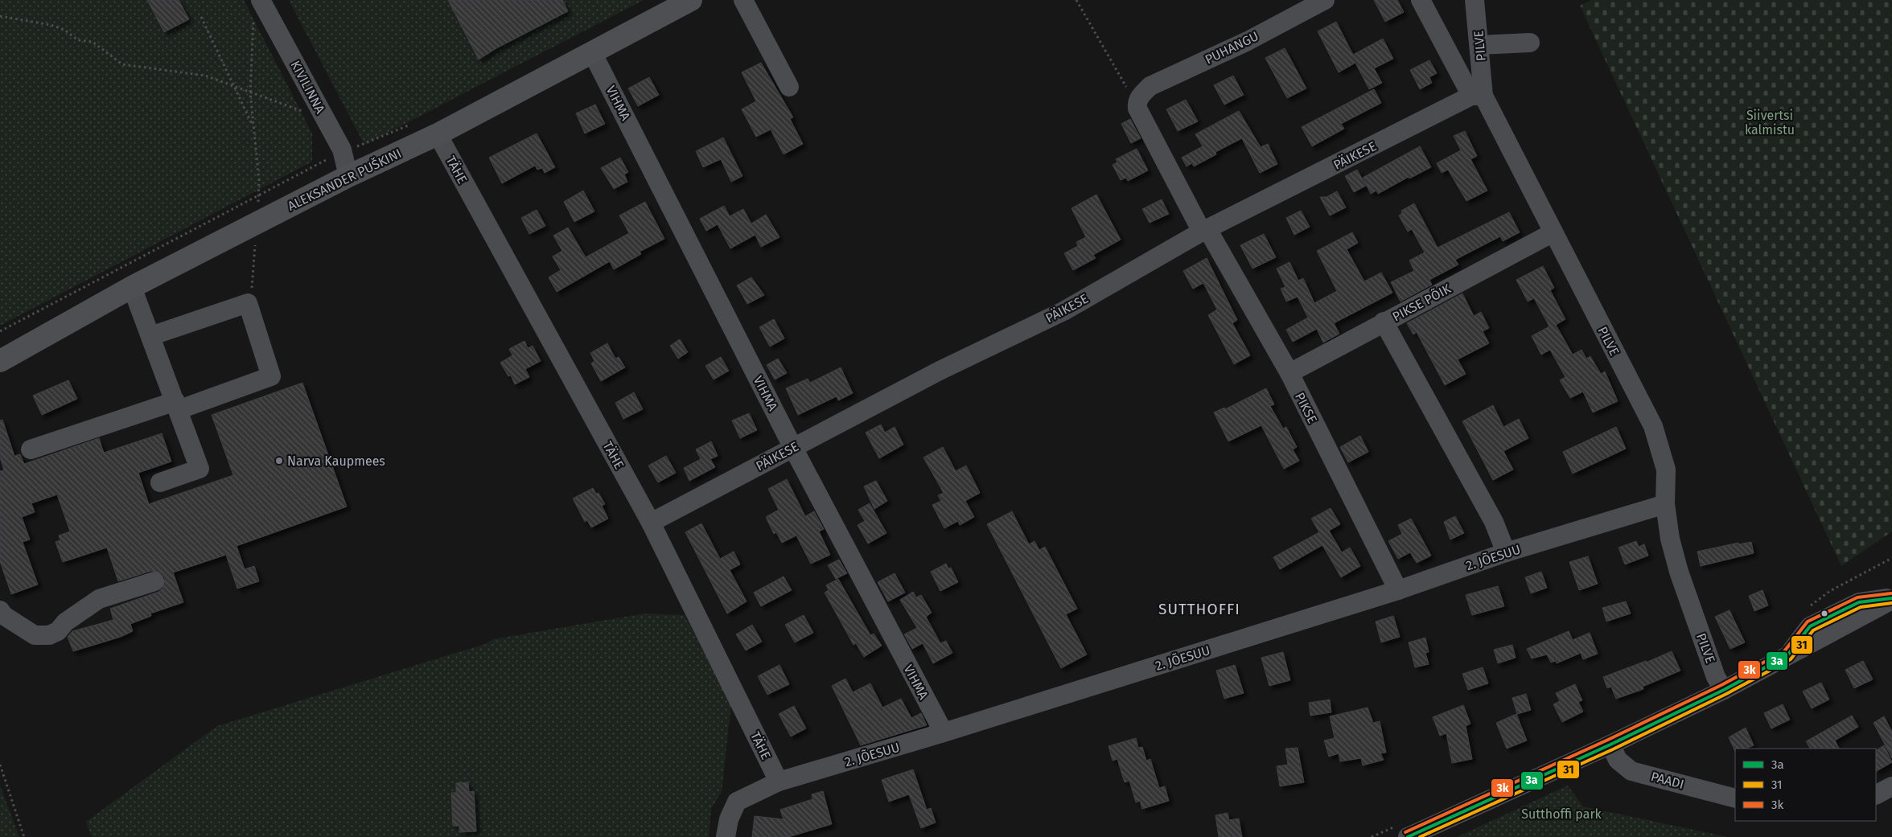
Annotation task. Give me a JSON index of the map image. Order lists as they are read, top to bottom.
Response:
{
  "streets": {
    "main road": ["ALEKSANDER PUŠKINI"],
    "street": [
      "PILVE",
      "PUHANGU",
      "KIVILINNA",
      "VIHMA",
      "PÄIKESE",
      "TÄHE",
      "PIKSE PÕIK",
      "PIKSE",
      "2. JÕESUU",
      "PAADI"
    ]
  },
  "crossings": [
    ["PILVE", "PÄIKESE"],
    ["PILVE", "PIKSE PÕIK"],
    ["PILVE", "2. JÕESUU"],
    ["PUHANGU", "PIKSE"],
    ["KIVILINNA", "ALEKSANDER PUŠKINI"],
    ["VIHMA", "PÄIKESE"],
    ["VIHMA", "ALEKSANDER PUŠKINI"],
    ["VIHMA", "2. JÕESUU"],
    ["PÄIKESE", "TÄHE"],
    ["PÄIKESE", "PIKSE"],
    ["TÄHE", "ALEKSANDER PUŠKINI"],
    ["TÄHE", "2. JÕESUU"],
    ["PIKSE PÕIK", "PIKSE"],
    ["PIKSE", "2. JÕESUU"]
  ],
  "districts": ["SUTTHOFFI"],
  "parks": ["Siivertsi kalmistu", "Sutthoffi park"],
  "places": ["Narva Kaupmees"],
  "lines": ["transit line 3k", "transit line 3a", "transit line 31"],
  "legend": ["3a", "31", "3k"]
}
